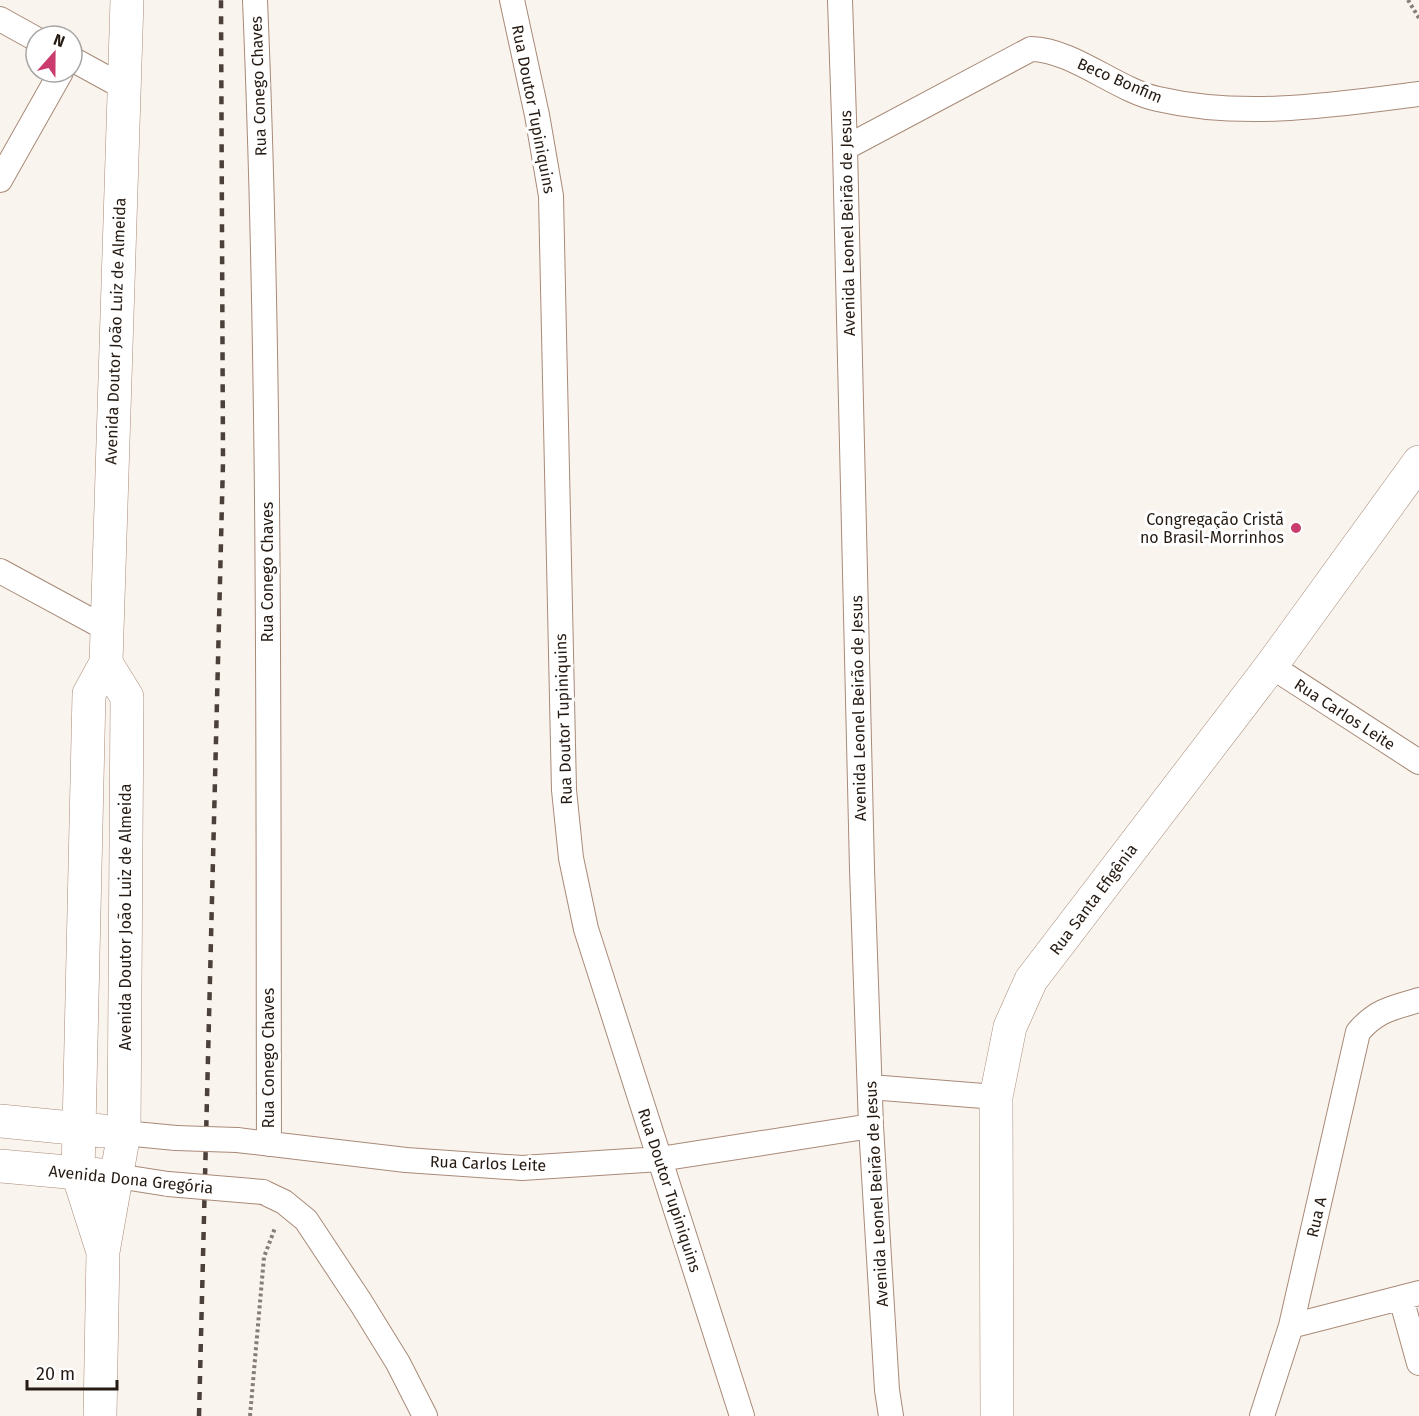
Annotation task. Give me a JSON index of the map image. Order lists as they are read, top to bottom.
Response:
{
  "streets": {
    "street": [
      "Beco Bonfim",
      "Rua Conego Chaves",
      "Rua Doutor Tupiniquins",
      "Avenida Leonel Beirão de Jesus",
      "Avenida Doutor João Luiz de Almeida",
      "Rua Carlos Leite",
      "Rua Santa Efigênia",
      "Avenida Dona Gregória",
      "Rua A"
    ]
  },
  "crossings": [
    ["Beco Bonfim", "Avenida Leonel Beirão de Jesus"],
    ["Rua Conego Chaves", "Rua Carlos Leite"],
    ["Rua Doutor Tupiniquins", "Rua Carlos Leite"],
    ["Avenida Leonel Beirão de Jesus", "Rua Carlos Leite"],
    ["Avenida Doutor João Luiz de Almeida", "Rua Carlos Leite"],
    ["Avenida Doutor João Luiz de Almeida", "Avenida Dona Gregória"],
    ["Rua Carlos Leite", "Rua Santa Efigênia"]
  ],
  "places": ["Congregação Cristã no Brasil-Morrinhos"],
  "scale_bar": "20 m",
  "north": "top"
}
